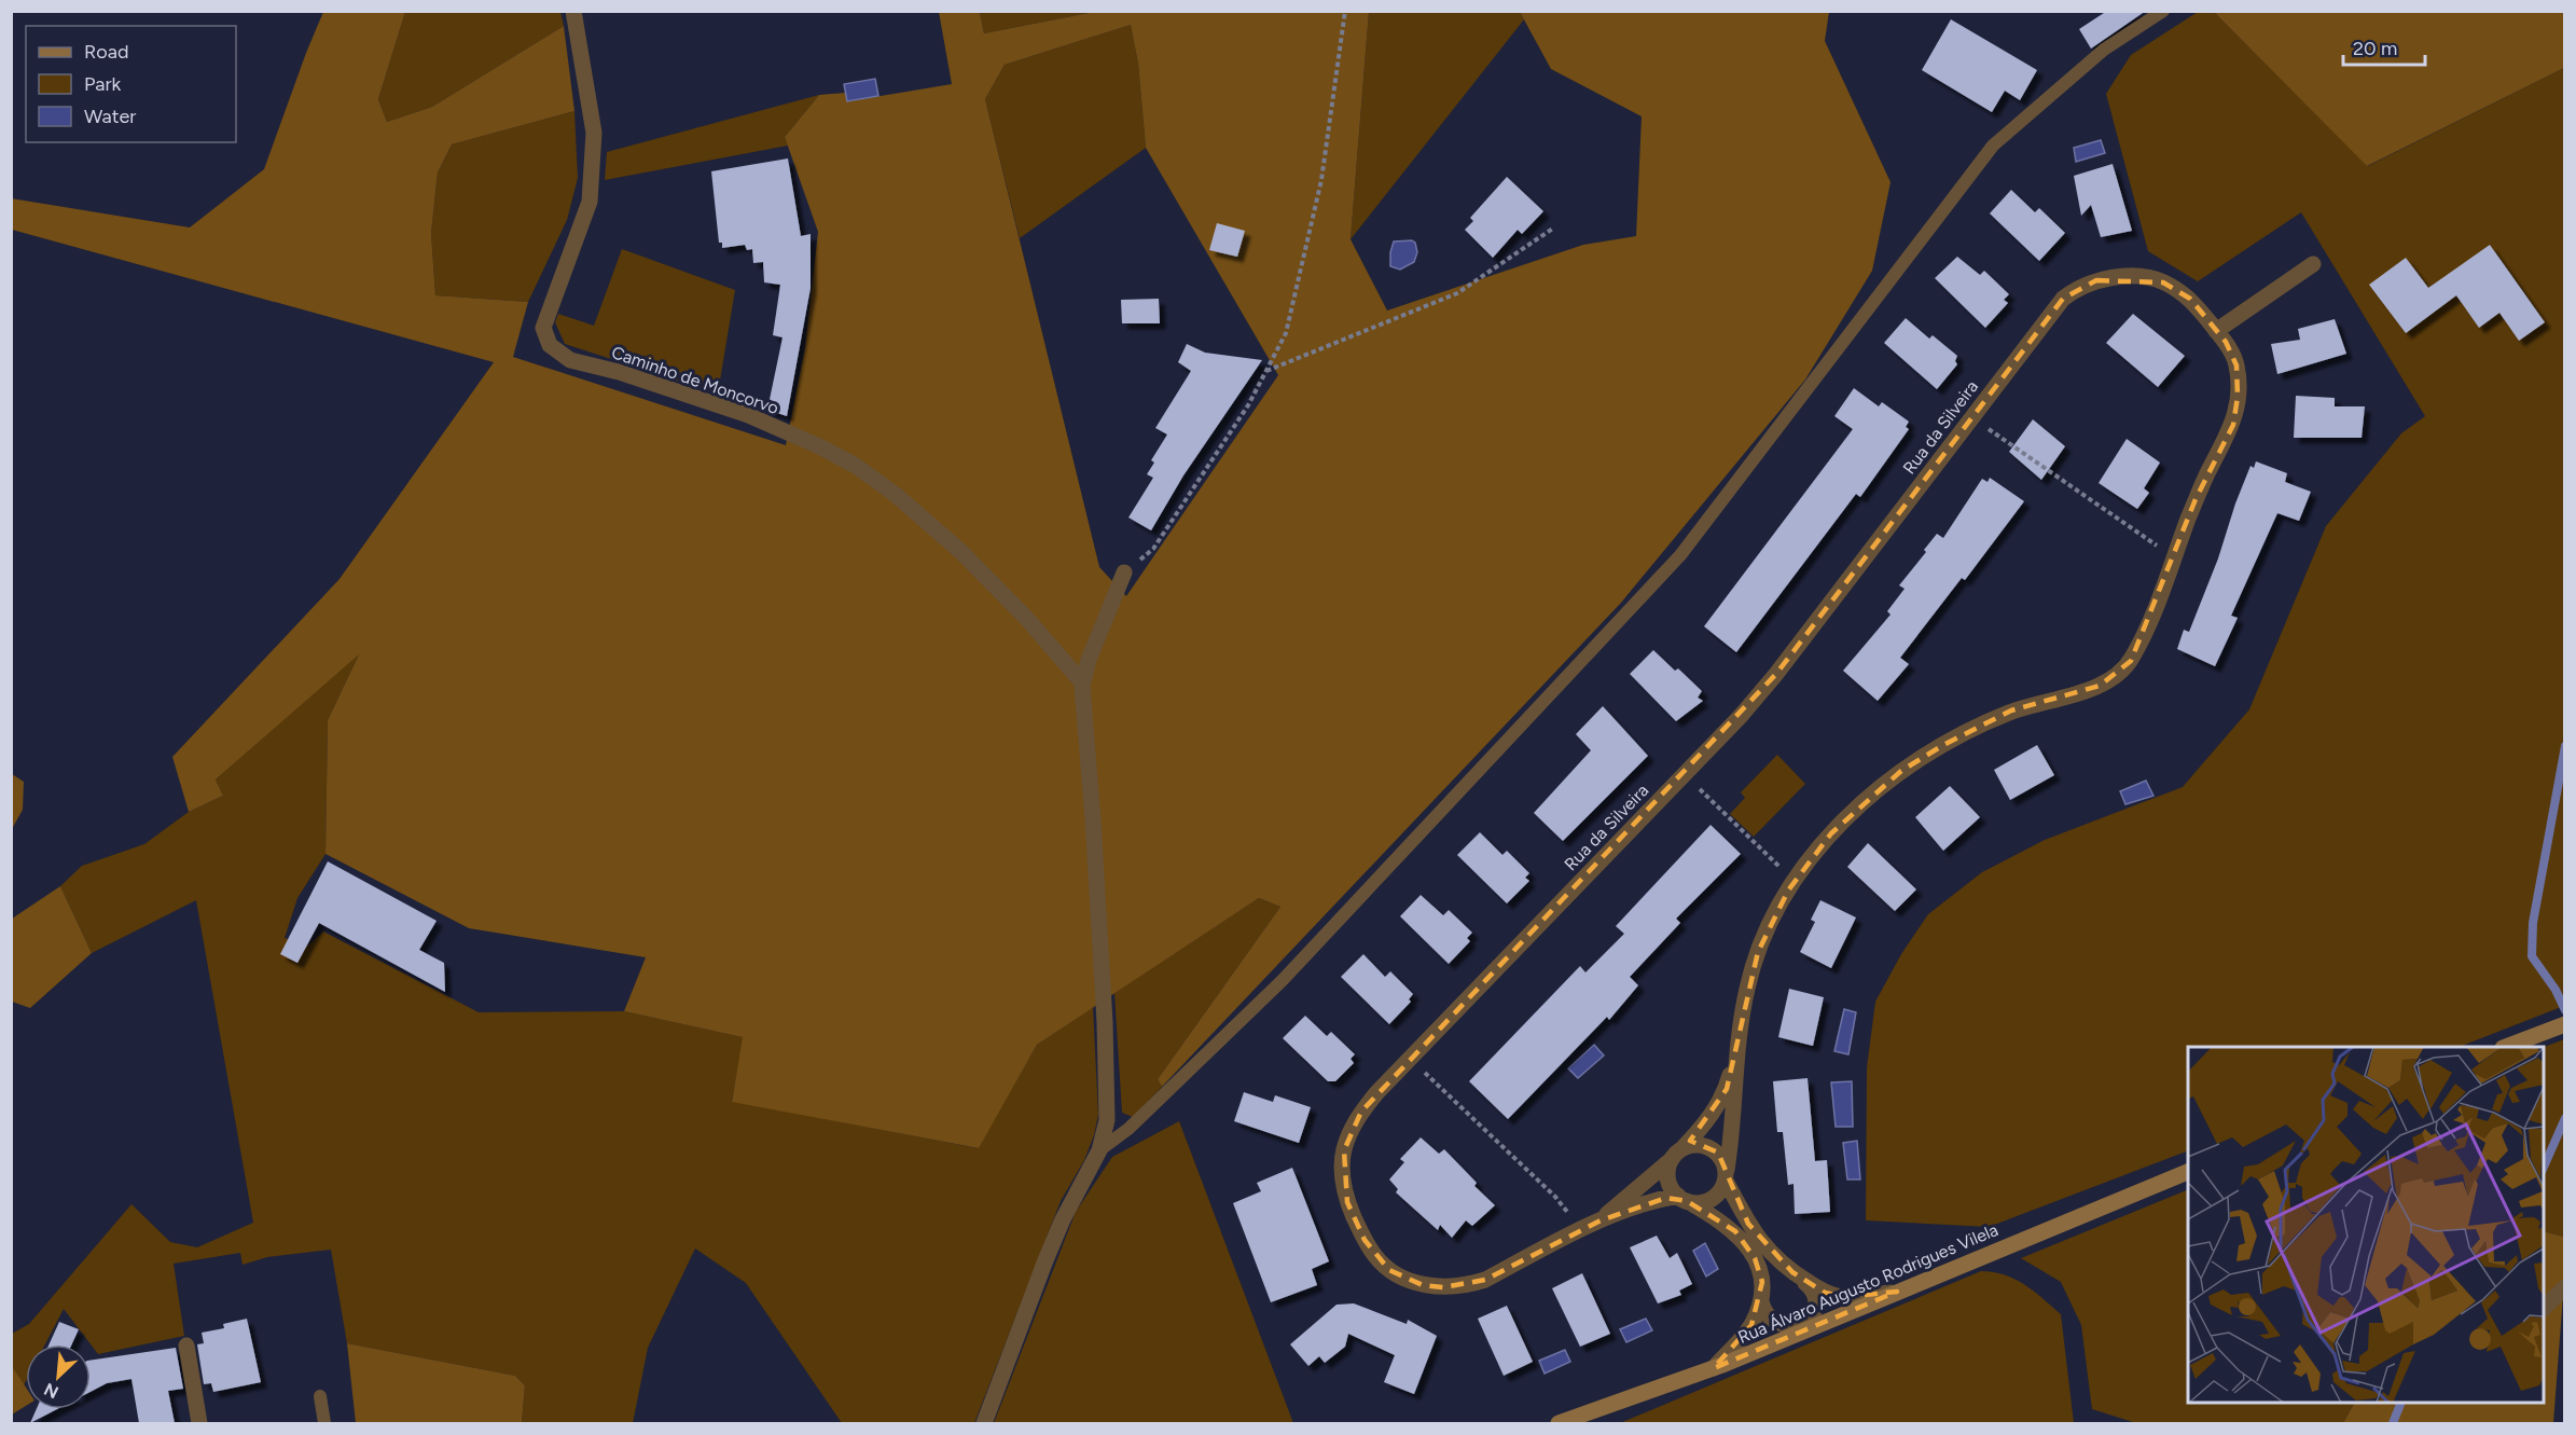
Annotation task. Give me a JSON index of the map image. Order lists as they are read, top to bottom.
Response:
{
  "streets": {
    "main road": ["Rua Álvaro Augusto Rodrigues Vilela"],
    "street": ["Caminho de Moncorvo", "Rua da Silveira"]
  },
  "legend": ["Road", "Park", "Water"],
  "scale_bar": "20 m",
  "north": "bottom left"
}
